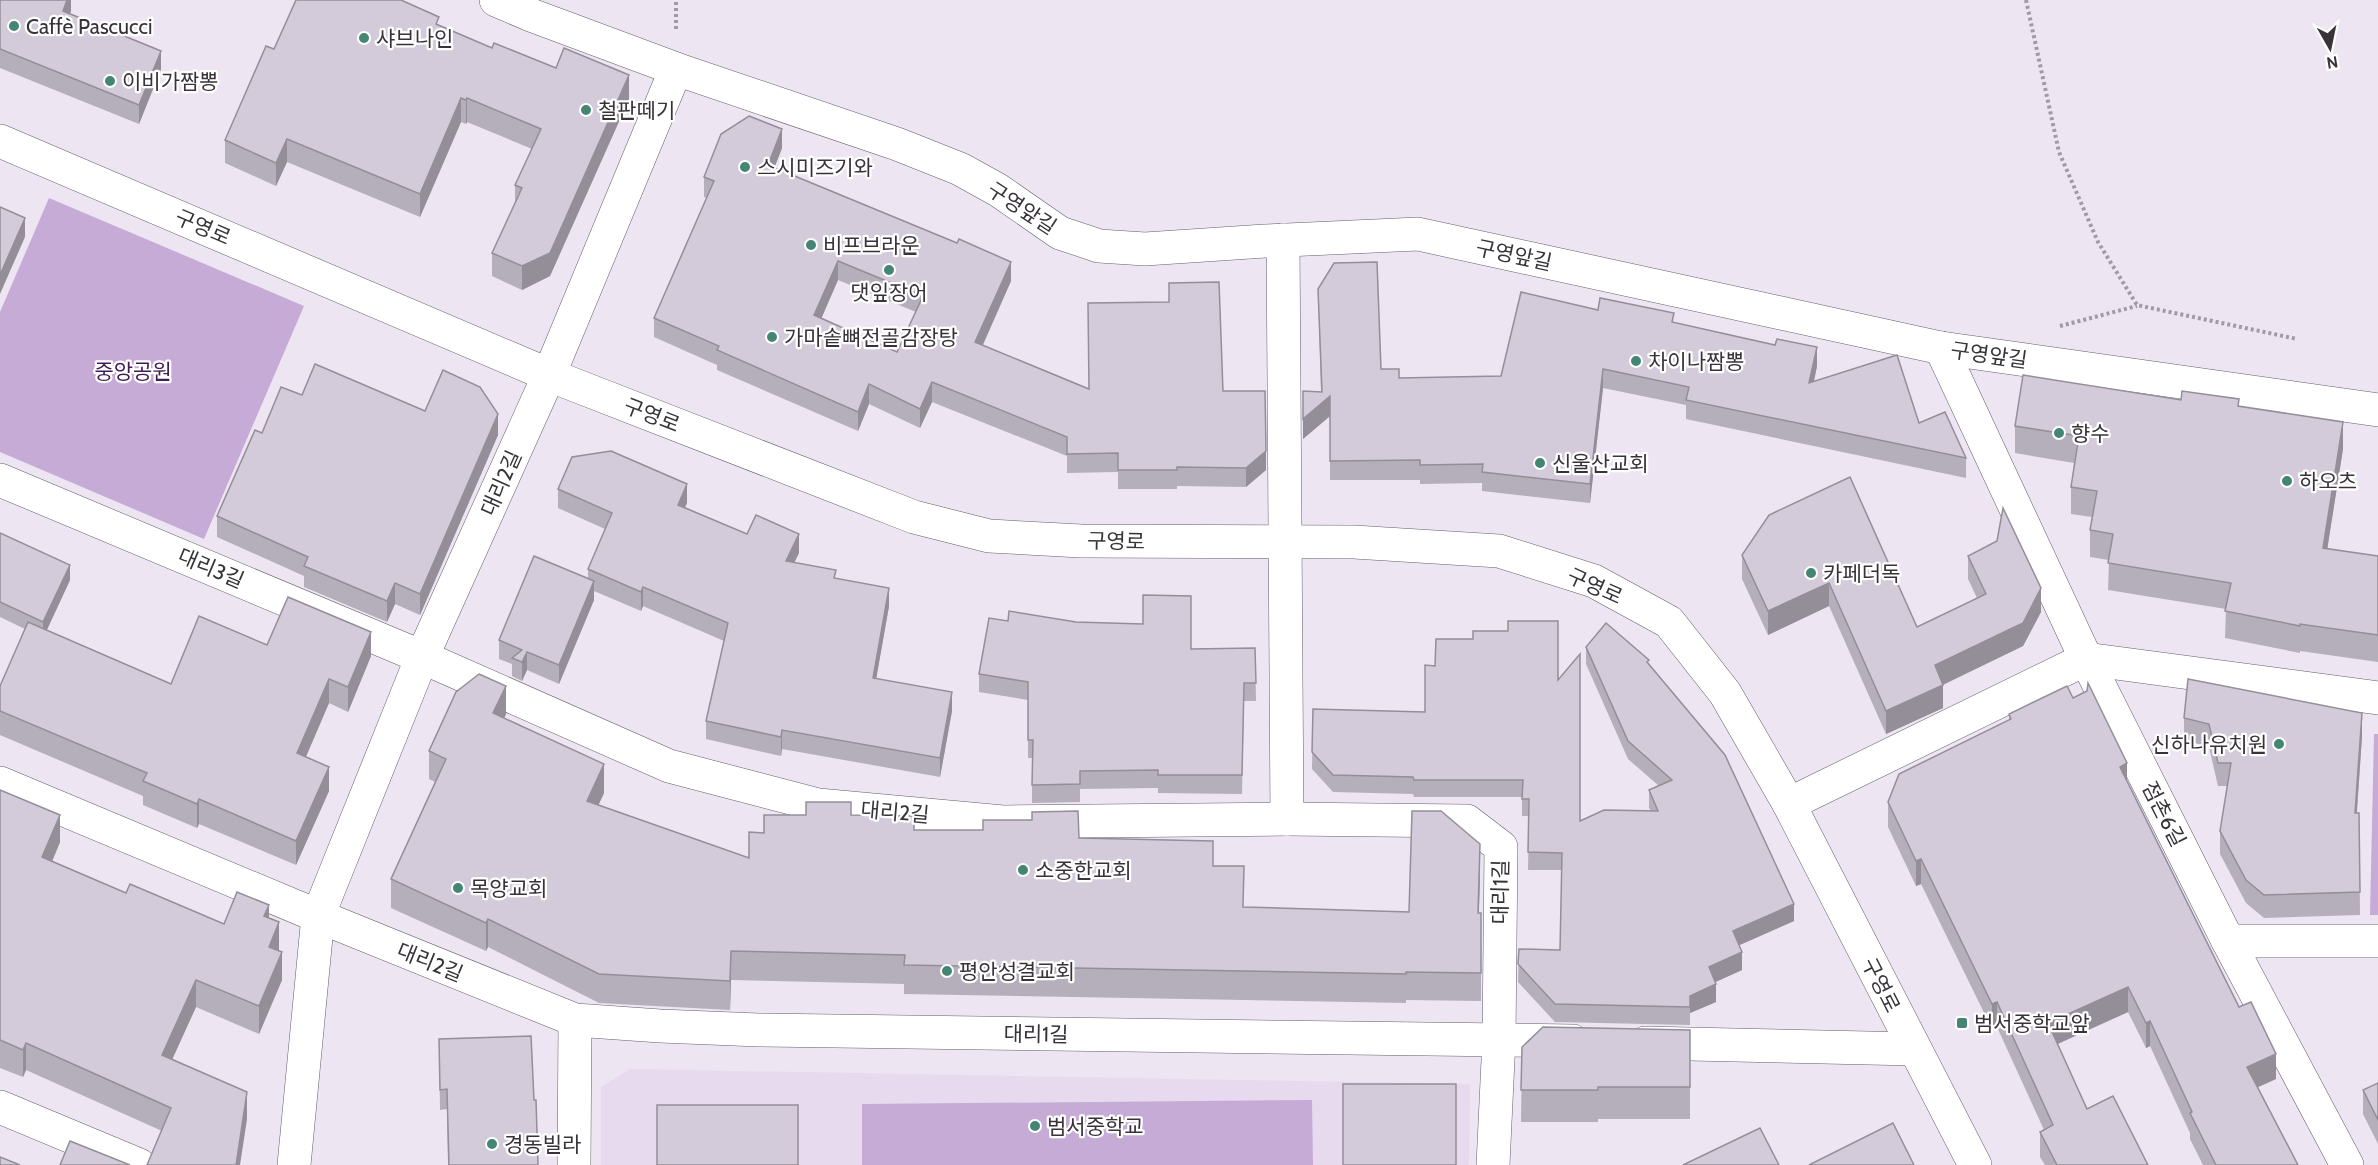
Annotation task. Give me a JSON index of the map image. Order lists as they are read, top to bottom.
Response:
{
  "streets": {
    "street": [
      "구영앞길",
      "구영로",
      "대리2길",
      "대리3길",
      "점촌6길",
      "대리1길"
    ]
  },
  "crossings": [
    ["구영앞길", "점촌6길"],
    ["구영로", "대리2길"],
    ["대리2길", "대리3길"],
    ["대리2길", "대리1길"]
  ],
  "parks": ["중앙공원"],
  "places": {
    "other": [
      "Caffè Pascucci",
      "샤브나인",
      "이비가짬뽕",
      "철판떼기",
      "스시미즈기와",
      "비프브라운",
      "댓잎장어",
      "가마솥뼈전골감장탕",
      "차이나짬뽕",
      "향수",
      "신울산교회",
      "하오츠",
      "카페더독",
      "신하나유치원",
      "소중한교회",
      "목양교회",
      "평안성결교회",
      "범서중학교",
      "경동빌라"
    ],
    "transit": ["범서중학교앞"]
  },
  "north": "bottom"
}
